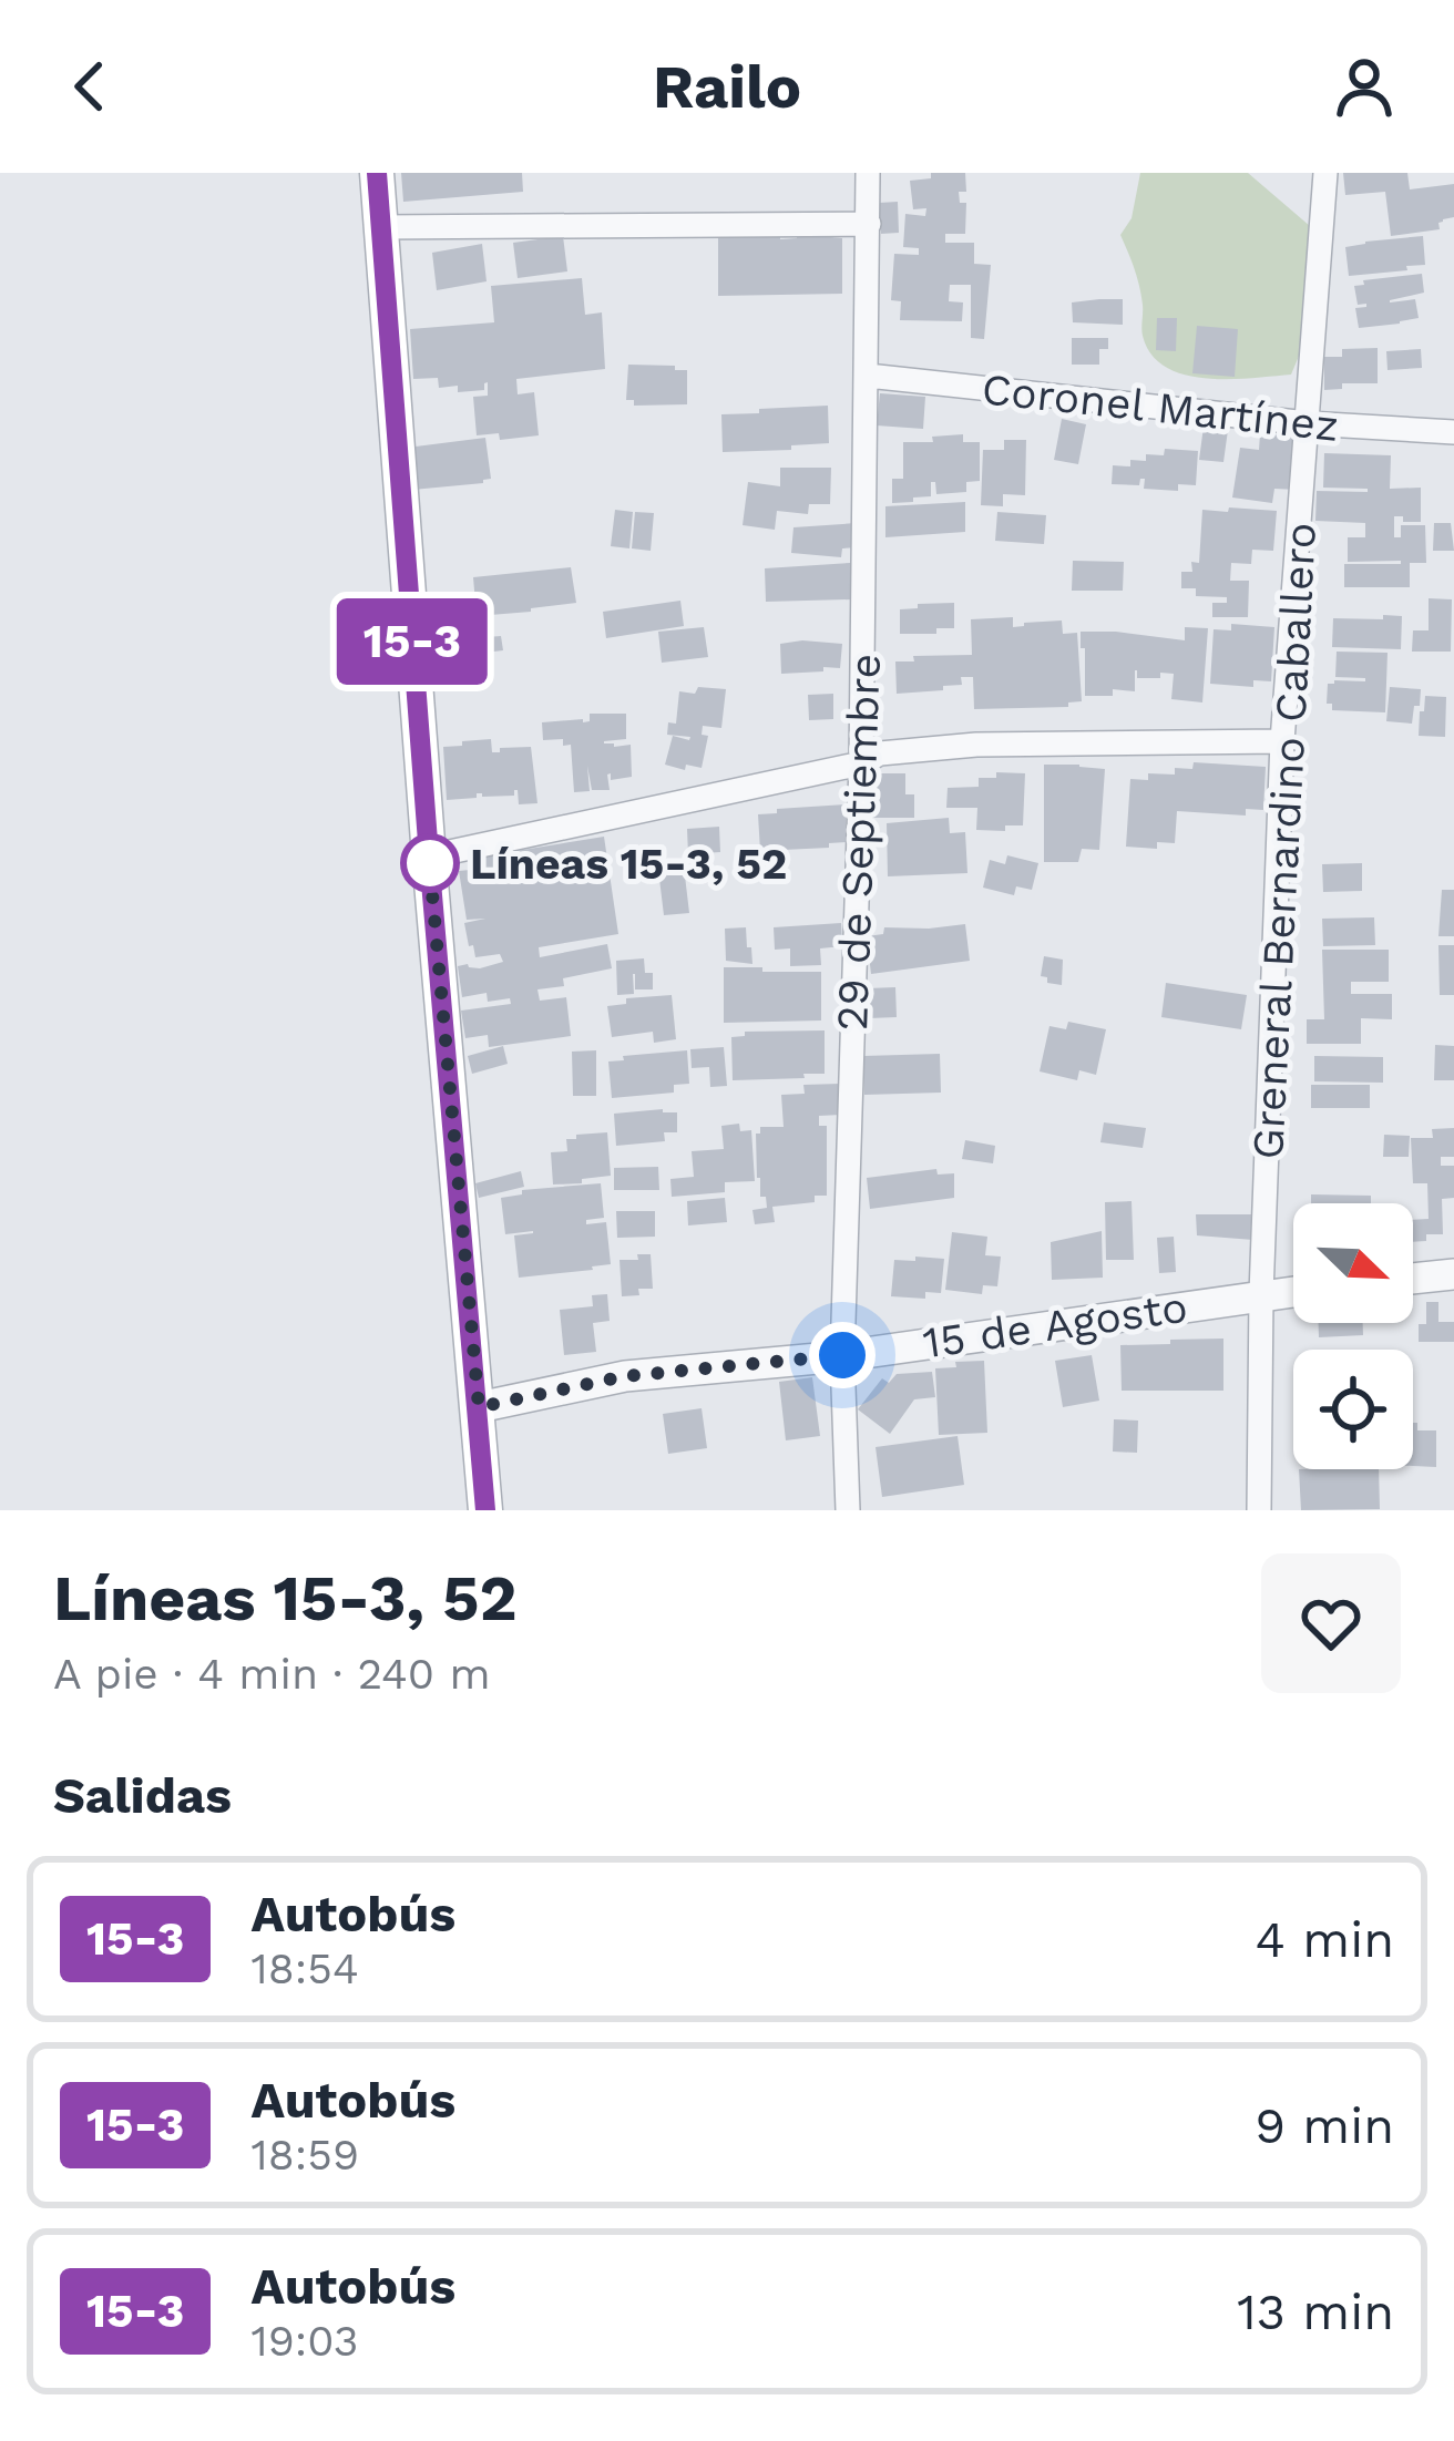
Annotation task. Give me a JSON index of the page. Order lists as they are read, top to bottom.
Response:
{
  "streets": {
    "street": [
      "Coronel Martínez",
      "Greneral Bernardino Caballero",
      "29 de Septiembre",
      "15 de Agosto"
    ]
  },
  "crossings": [
    ["Coronel Martínez", "Greneral Bernardino Caballero"],
    ["Coronel Martínez", "29 de Septiembre"],
    ["Greneral Bernardino Caballero", "15 de Agosto"],
    ["29 de Septiembre", "15 de Agosto"]
  ],
  "places": ["Líneas 15-3, 52"],
  "lines": ["bus line 15-3"],
  "north": "bottom right",
  "page": {
    "header": "Railo",
    "on_map": "15-3",
    "heading": [
      ["Líneas 15-3, 52", "A pie · 4 min · 240 m"],
      "Salidas"
    ],
    "list": [
      {
        "mark": "15-3",
        "name": "Autobús",
        "note": "18:54",
        "value": "4 min"
      },
      {
        "mark": "15-3",
        "name": "Autobús",
        "note": "18:59",
        "value": "9 min"
      },
      {
        "mark": "15-3",
        "name": "Autobús",
        "note": "19:03",
        "value": "13 min"
      }
    ]
  }
}
